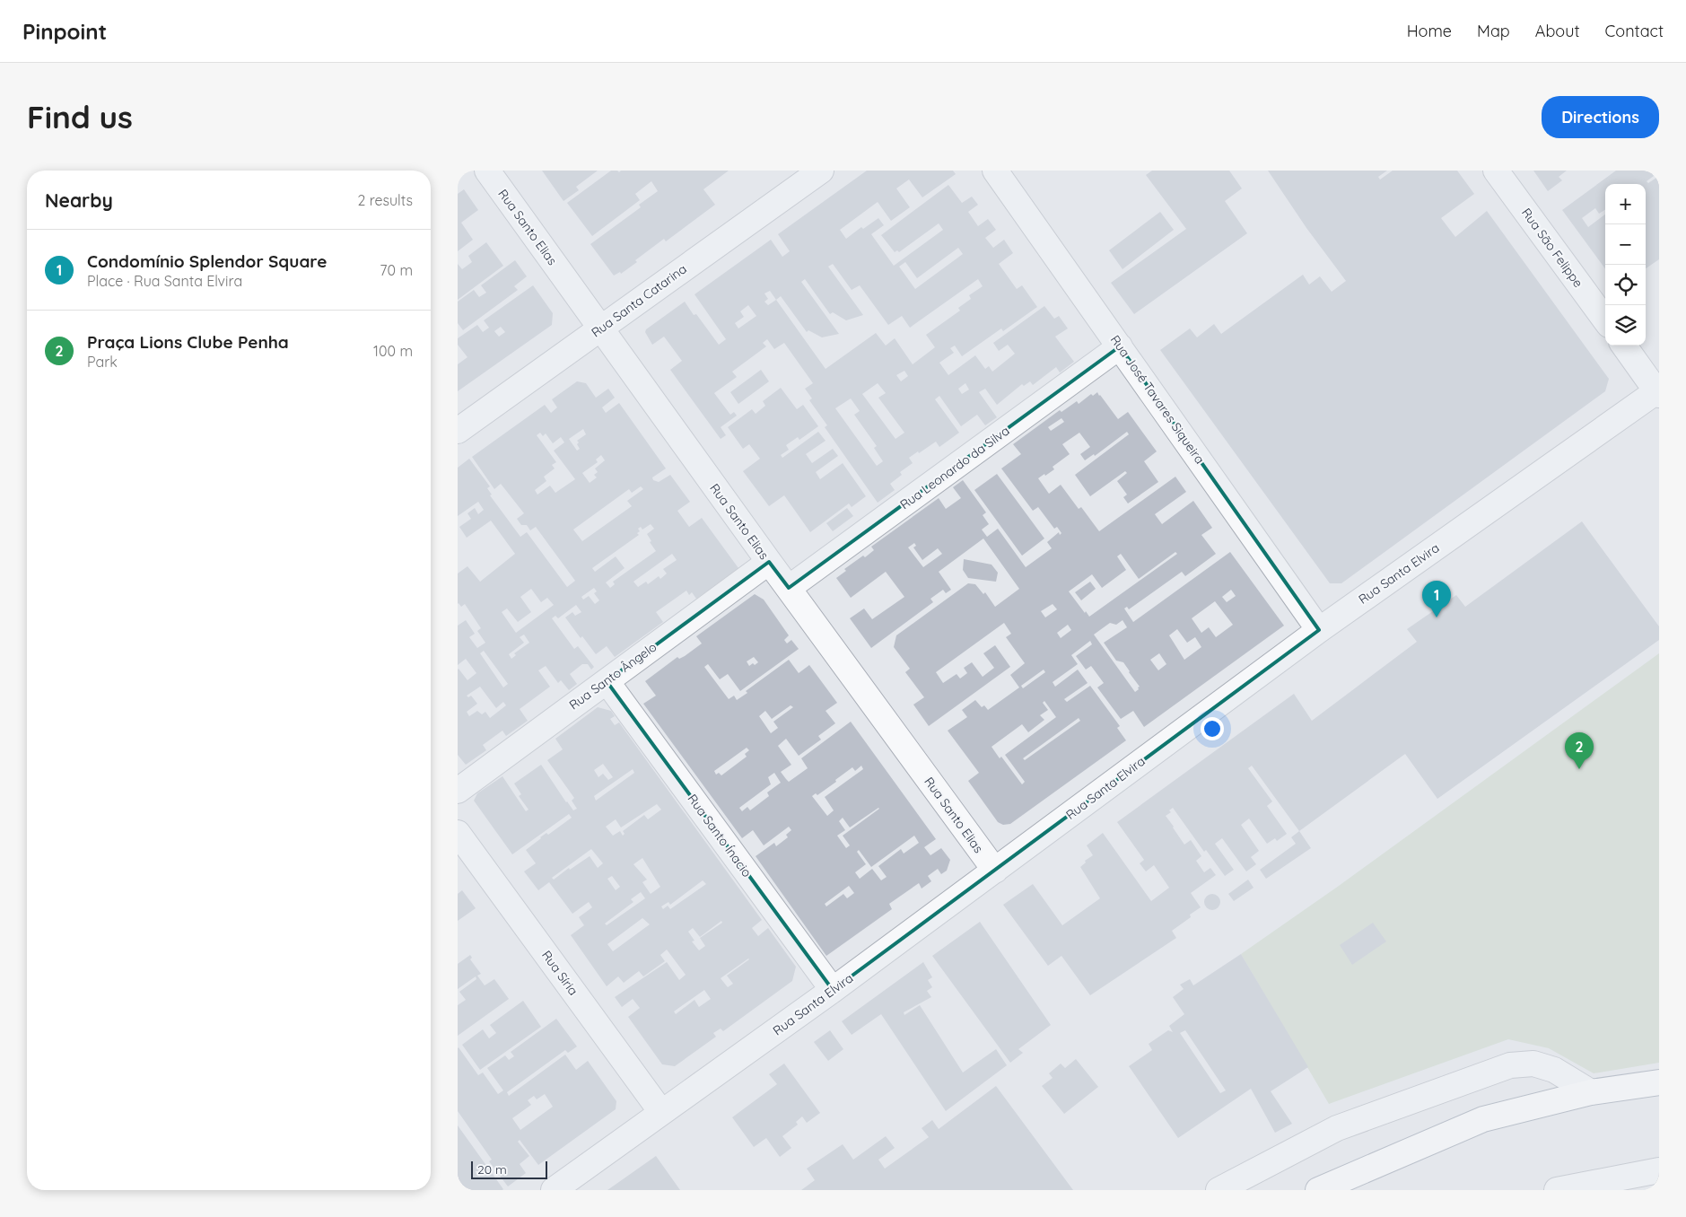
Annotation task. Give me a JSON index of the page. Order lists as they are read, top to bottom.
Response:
{
  "streets": {
    "street": [
      "Rua Santo Elias",
      "Rua São Felippe",
      "Rua Santa Catarina",
      "Rua José Tavares Siqueira",
      "Rua Leonardo da Silva",
      "Rua Santa Elvira",
      "Rua Santo Ângelo",
      "Rua Santo Ínacio",
      "Rua Síria"
    ]
  },
  "crossings": [
    ["Rua Santo Elias", "Rua Santa Catarina"],
    ["Rua Santo Elias", "Rua Leonardo da Silva"],
    ["Rua Santo Elias", "Rua Santa Elvira"],
    ["Rua Santo Elias", "Rua Santo Ângelo"],
    ["Rua José Tavares Siqueira", "Rua Leonardo da Silva"],
    ["Rua José Tavares Siqueira", "Rua Santa Elvira"],
    ["Rua Santa Elvira", "Rua Santo Ínacio"],
    ["Rua Santa Elvira", "Rua Síria"],
    ["Rua Santo Ângelo", "Rua Santo Ínacio"]
  ],
  "scale_bar": "20 m",
  "page": {
    "header": "Pinpoint",
    "nav": [
      "Home",
      "Map",
      "About",
      "Contact"
    ],
    "buttons": "Directions",
    "title": "Find us",
    "heading": ["Nearby", "2 results"],
    "map_buttons": ["+", "−"],
    "list": [
      {
        "mark": "1",
        "name": "Condomínio Splendor Square",
        "note": "Place · Rua Santa Elvira",
        "value": "70 m"
      },
      {
        "mark": "2",
        "name": "Praça Lions Clube Penha",
        "note": "Park",
        "value": "100 m"
      }
    ],
    "pins": ["1", "2"],
    "scale": "20 m"
  }
}
